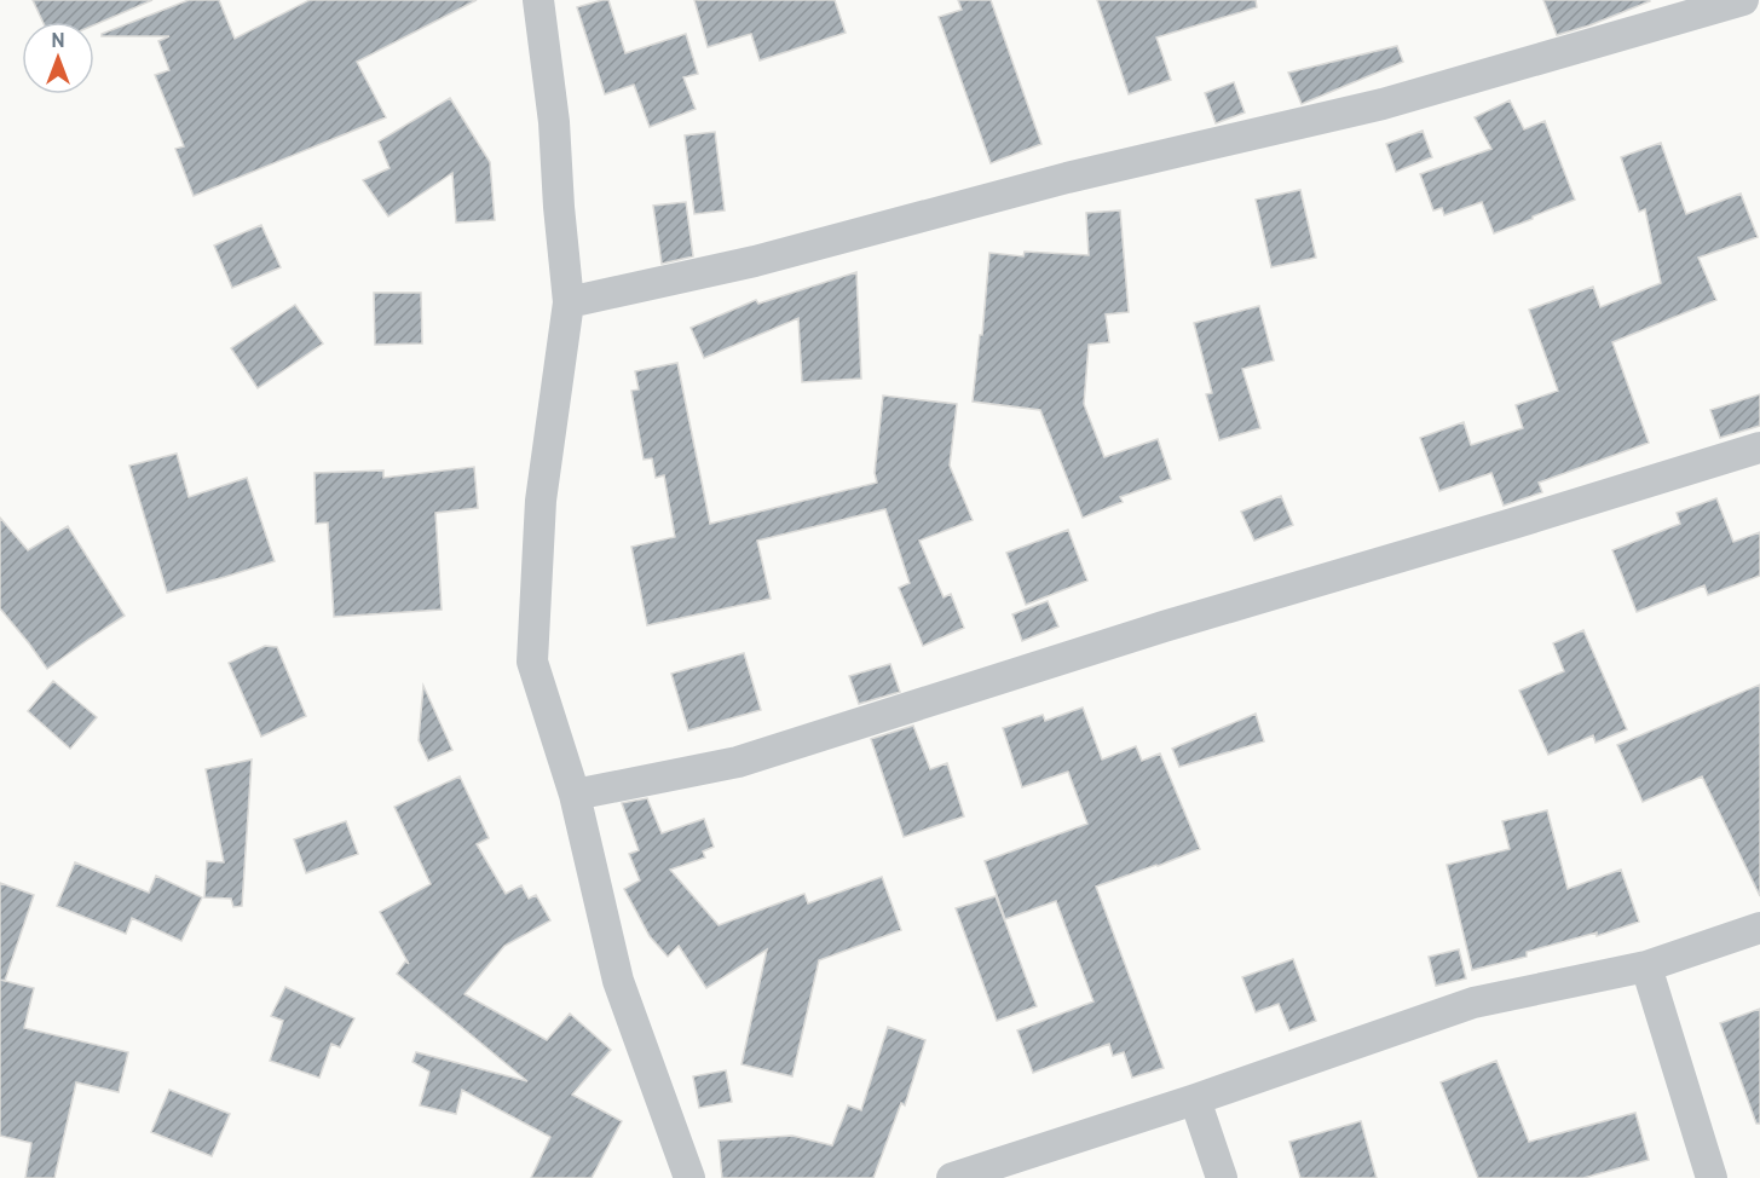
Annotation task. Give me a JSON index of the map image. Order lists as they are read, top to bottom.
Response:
{
  "north": "top"
}
